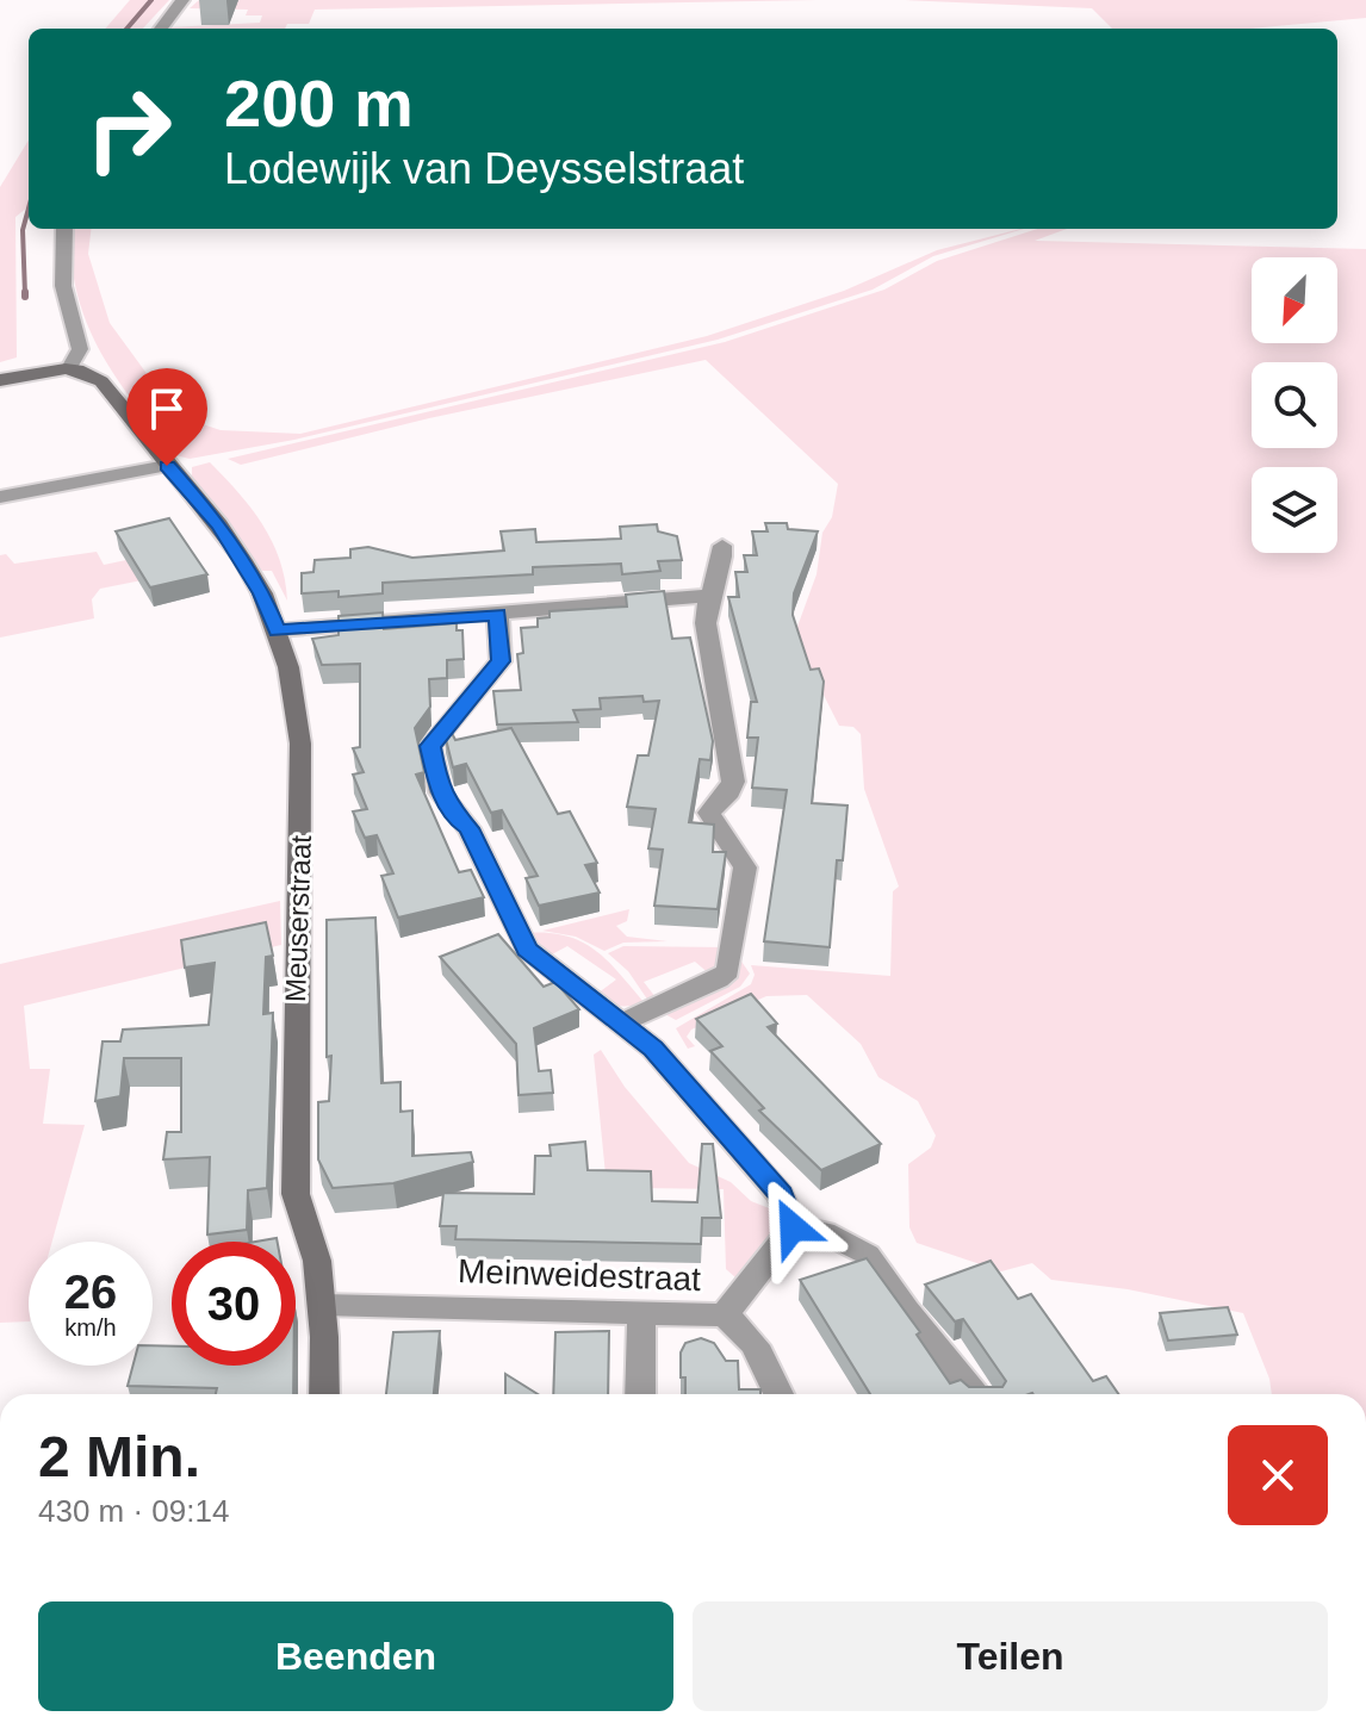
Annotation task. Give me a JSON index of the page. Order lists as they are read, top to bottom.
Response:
{
  "streets": {
    "street": ["Meuserstraat", "Meinweidestraat"]
  },
  "crossings": [
    ["Meuserstraat", "Meinweidestraat"]
  ],
  "north": "bottom left",
  "page": {
    "turn": ["200 m", "Lodewijk van Deysselstraat"],
    "speed": "26 km/h",
    "limit": "30",
    "heading": ["2 Min.", "430 m · 09:14"],
    "buttons": ["Beenden", "Teilen"]
  }
}
